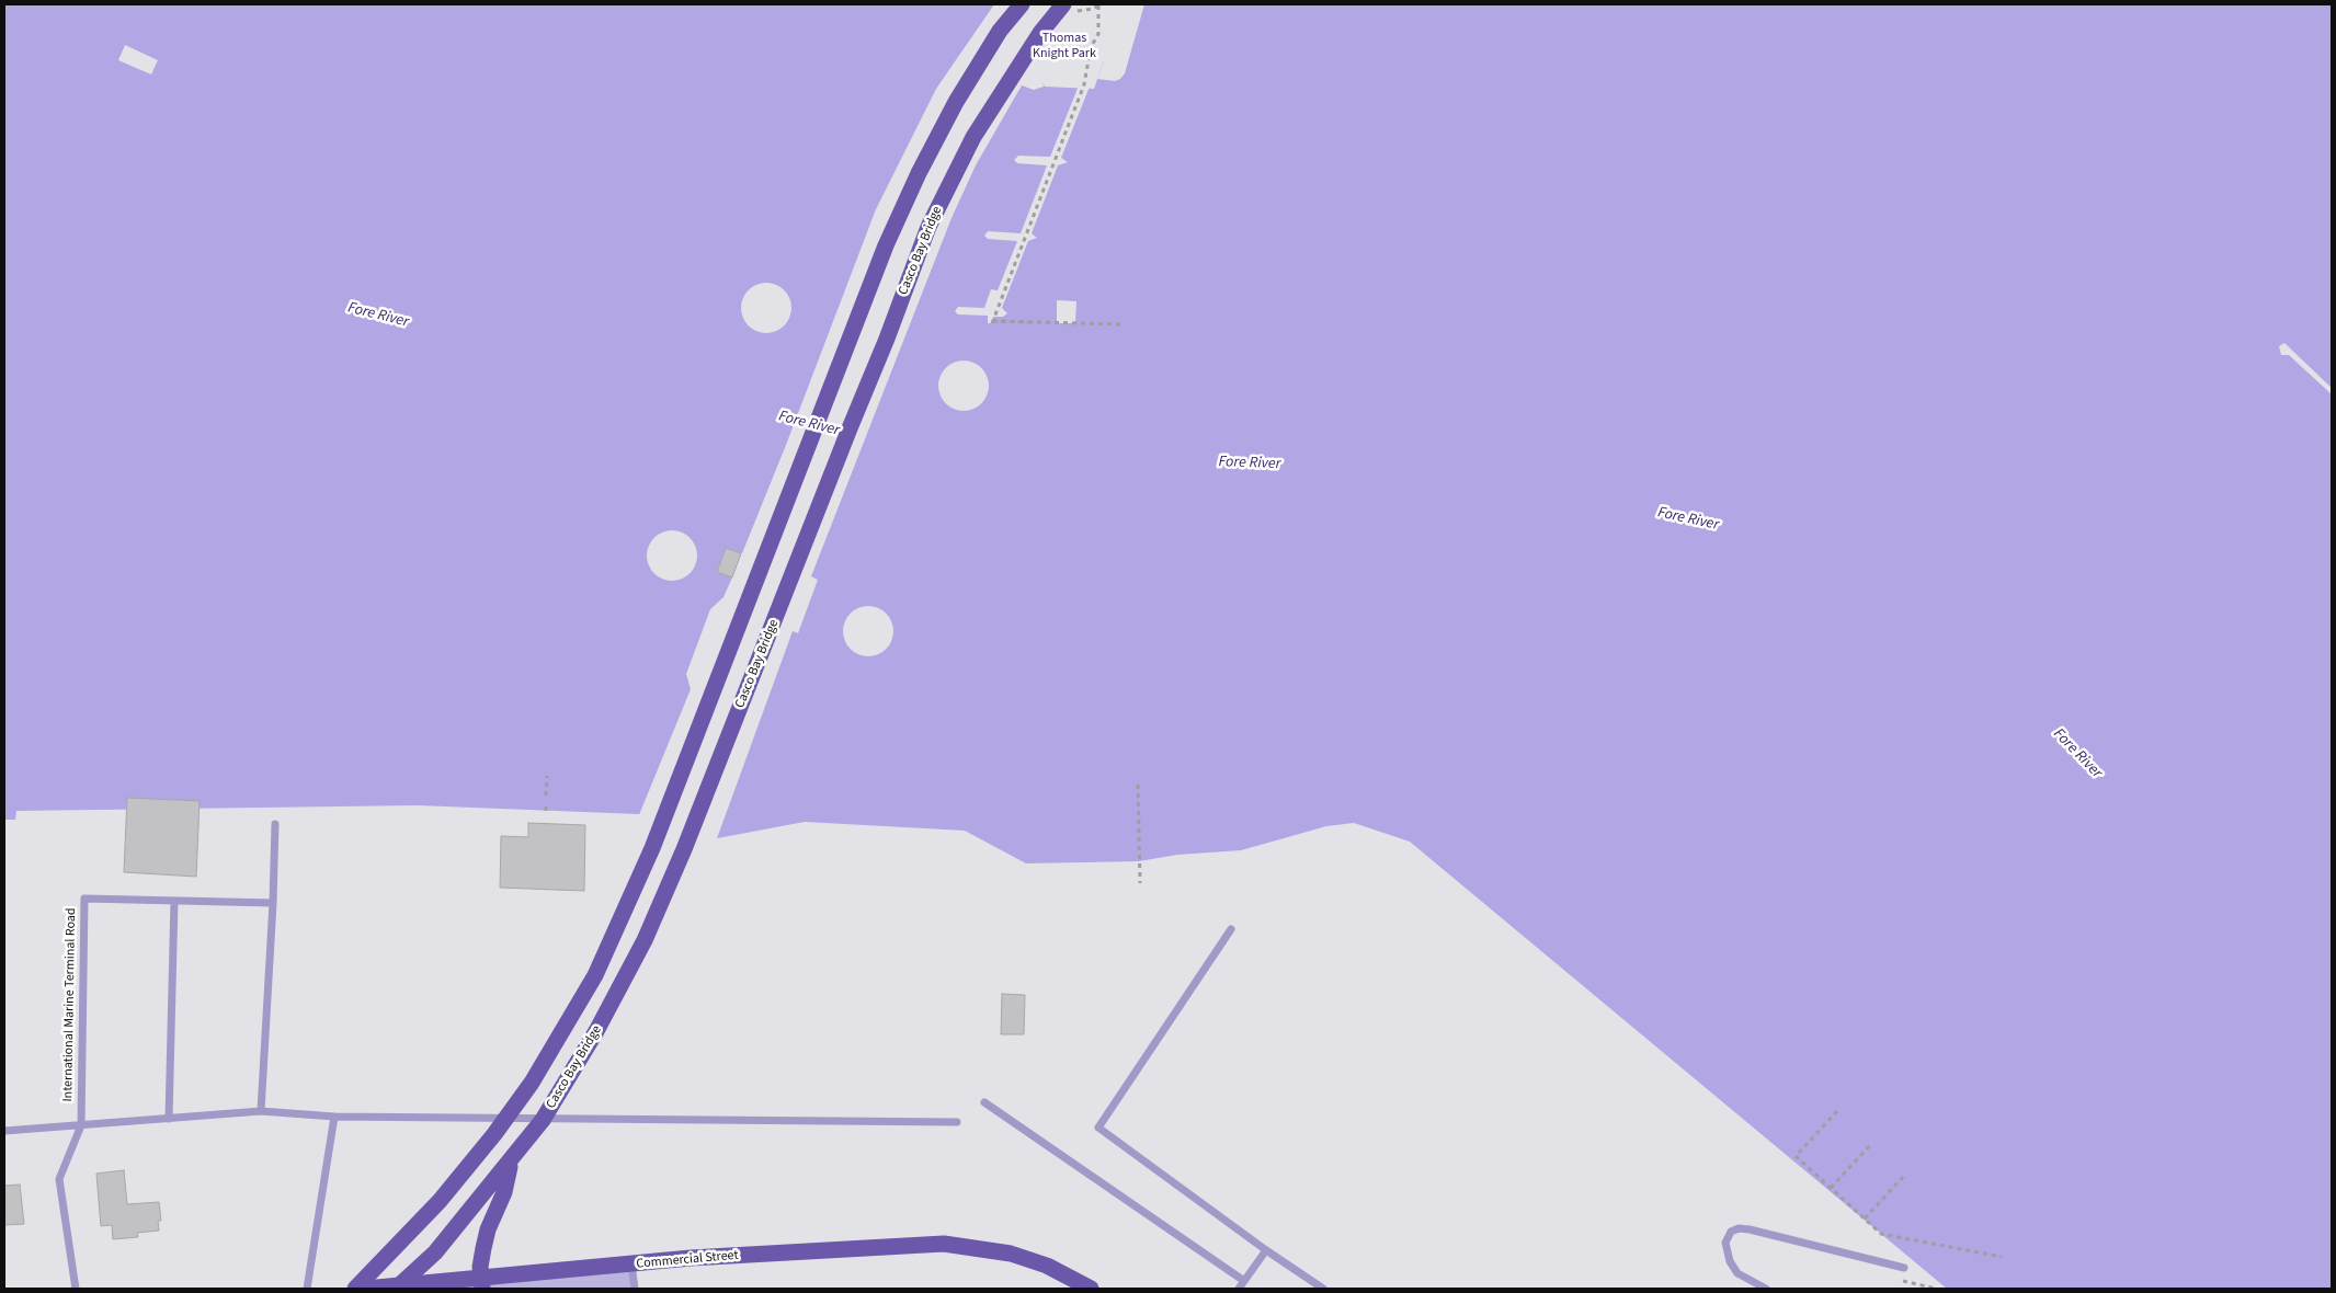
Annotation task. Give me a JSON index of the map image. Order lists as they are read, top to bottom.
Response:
{
  "streets": {
    "main road": ["Casco Bay Bridge", "Commercial Street"],
    "lane": ["International Marine Terminal Road"]
  },
  "water": ["Fore River"],
  "parks": ["Thomas Knight Park"]
}
